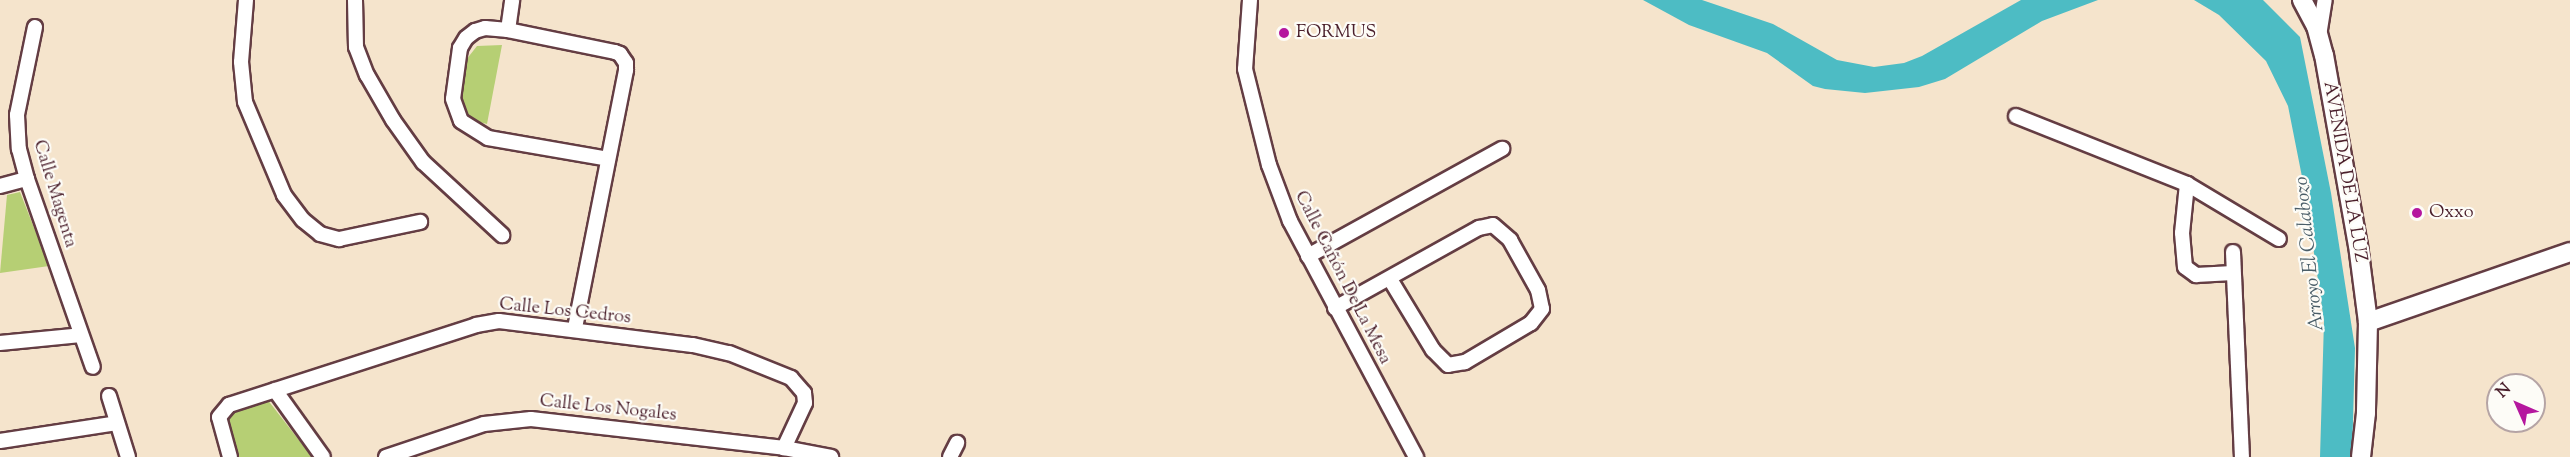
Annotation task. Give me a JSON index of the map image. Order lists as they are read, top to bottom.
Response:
{
  "streets": {
    "street": [
      "AVENIDA DE LA LUZ",
      "Calle Magenta",
      "Calle Cañón De La Mesa",
      "Calle Los Cedros",
      "Calle Los Nogales"
    ]
  },
  "crossings": [
    ["Calle Los Cedros", "Calle Los Nogales"]
  ],
  "water": ["Arroyo El Calabozo"],
  "places": ["FORMUS", "Oxxo"],
  "north": "top left"
}
